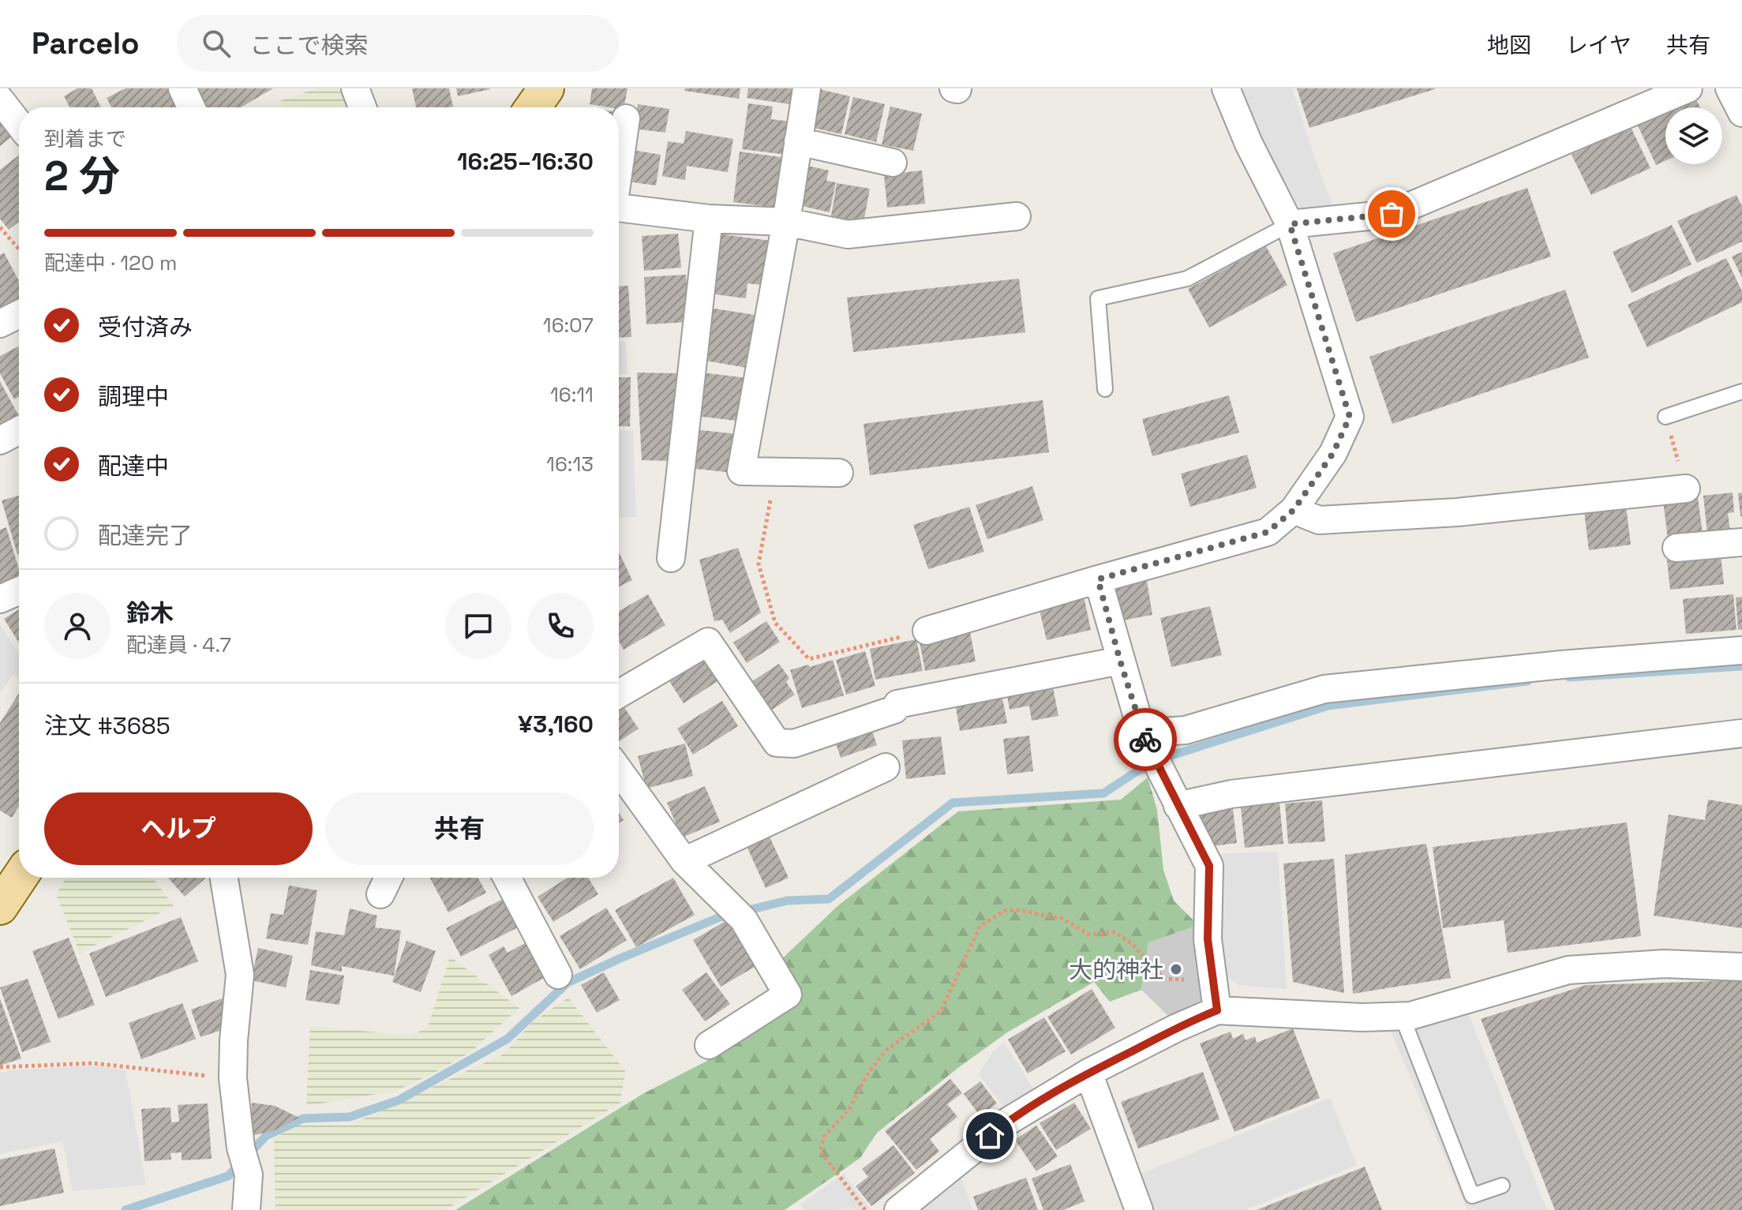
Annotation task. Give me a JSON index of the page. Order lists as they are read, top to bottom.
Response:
{
  "places": ["大的神社"],
  "page": {
    "header": "Parcelo",
    "search": "ここで検索",
    "nav": ["地図", "レイヤ", "共有"],
    "heading": ["2 分", "到着まで", "16:25–16:30"],
    "panel": [
      "鈴木",
      "配達員 · 4.7",
      "注文 #3685",
      "¥3,160"
    ],
    "bar": "配達中 · 120 m",
    "list": [
      ["受付済み", "16:07"],
      ["調理中", "16:11"],
      ["配達中", "16:13"],
      "配達完了"
    ],
    "buttons": ["ヘルプ", "共有"]
  }
}
